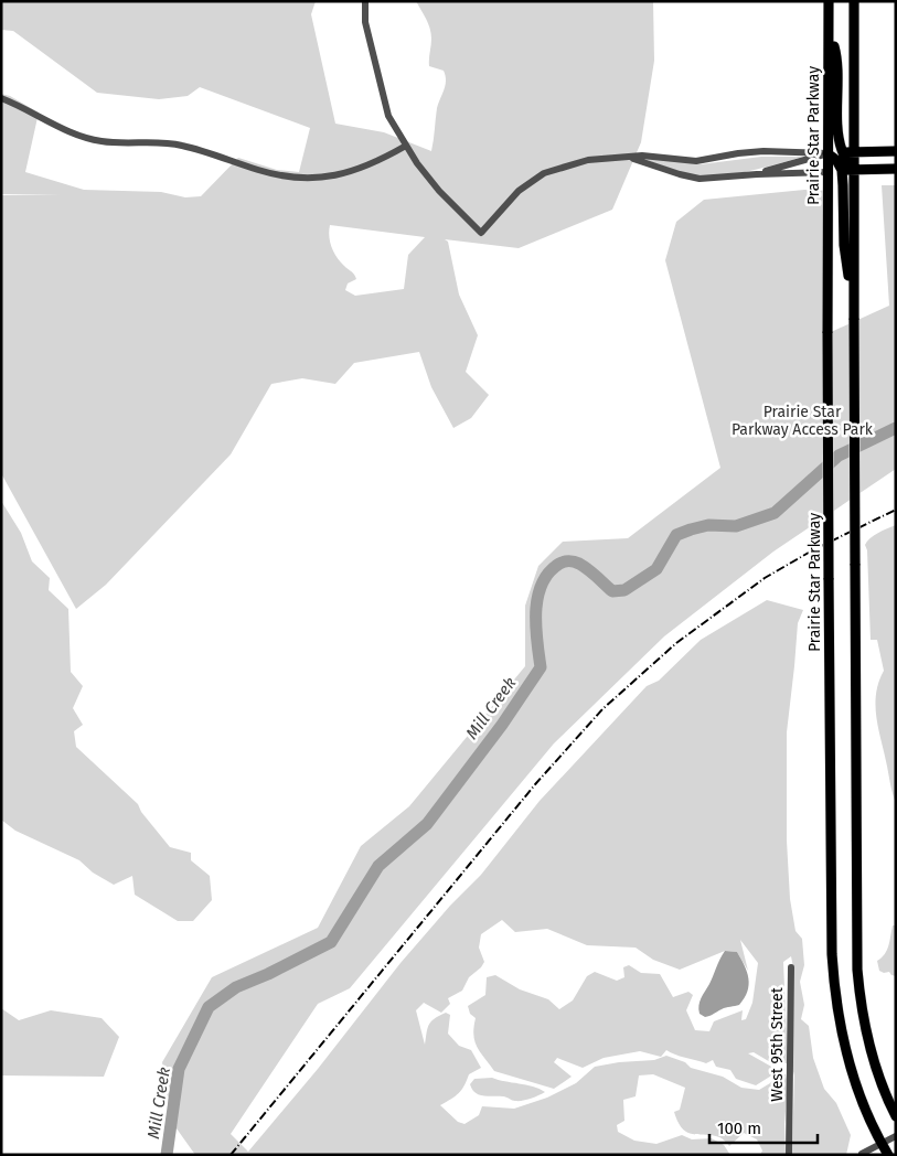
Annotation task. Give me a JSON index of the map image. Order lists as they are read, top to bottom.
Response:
{
  "streets": {
    "main road": ["Prairie Star Parkway"],
    "street": ["West 95th Street"]
  },
  "water": ["Mill Creek"],
  "parks": ["Prairie Star Parkway Access Park"],
  "scale_bar": "100 m"
}
